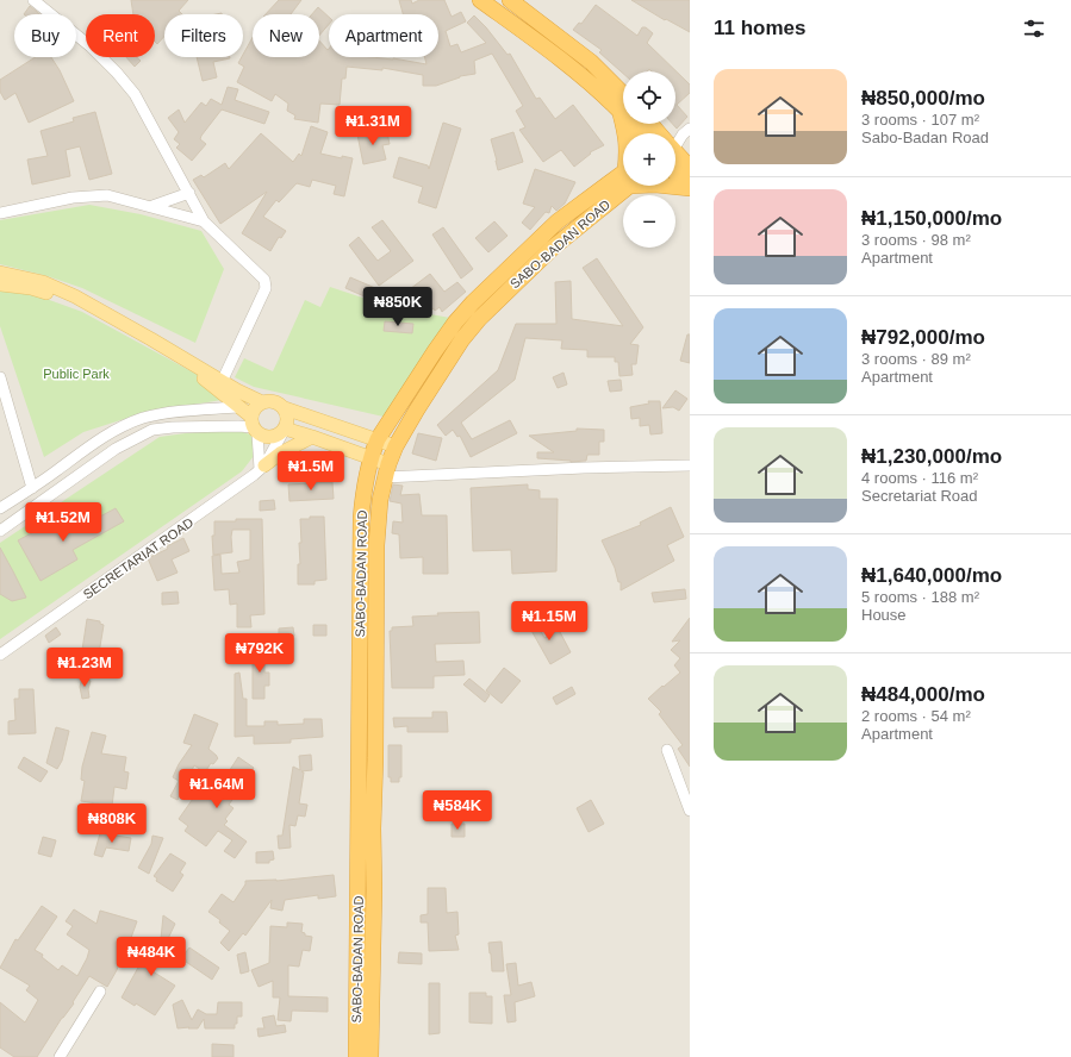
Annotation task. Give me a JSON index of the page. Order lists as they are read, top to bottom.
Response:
{
  "streets": {
    "highway": ["SABO-BADAN ROAD"],
    "street": ["SECRETARIAT ROAD"]
  },
  "parks": ["Public Park"],
  "page": {
    "heading": "11 homes",
    "chip": [
      "Buy",
      "Rent",
      "Filters",
      "New",
      "Apartment"
    ],
    "list": [
      {
        "name": "₦850,000/mo",
        "note": "3 rooms · 107 m² · Sabo-Badan Road"
      },
      {
        "name": "₦1,150,000/mo",
        "note": "3 rooms · 98 m² · Apartment"
      },
      {
        "name": "₦792,000/mo",
        "note": "3 rooms · 89 m² · Apartment"
      },
      {
        "name": "₦1,230,000/mo",
        "note": "4 rooms · 116 m² · Secretariat Road"
      },
      {
        "name": "₦1,640,000/mo",
        "note": "5 rooms · 188 m² · House"
      },
      {
        "name": "₦484,000/mo",
        "note": "2 rooms · 54 m² · Apartment"
      }
    ],
    "map_buttons": ["+", "−"],
    "price": [
      "₦1.31M",
      "₦850K",
      "₦1.5M",
      "₦1.52M",
      "₦1.15M",
      "₦792K",
      "₦1.23M",
      "₦1.64M",
      "₦584K",
      "₦808K",
      "₦484K"
    ]
  }
}
